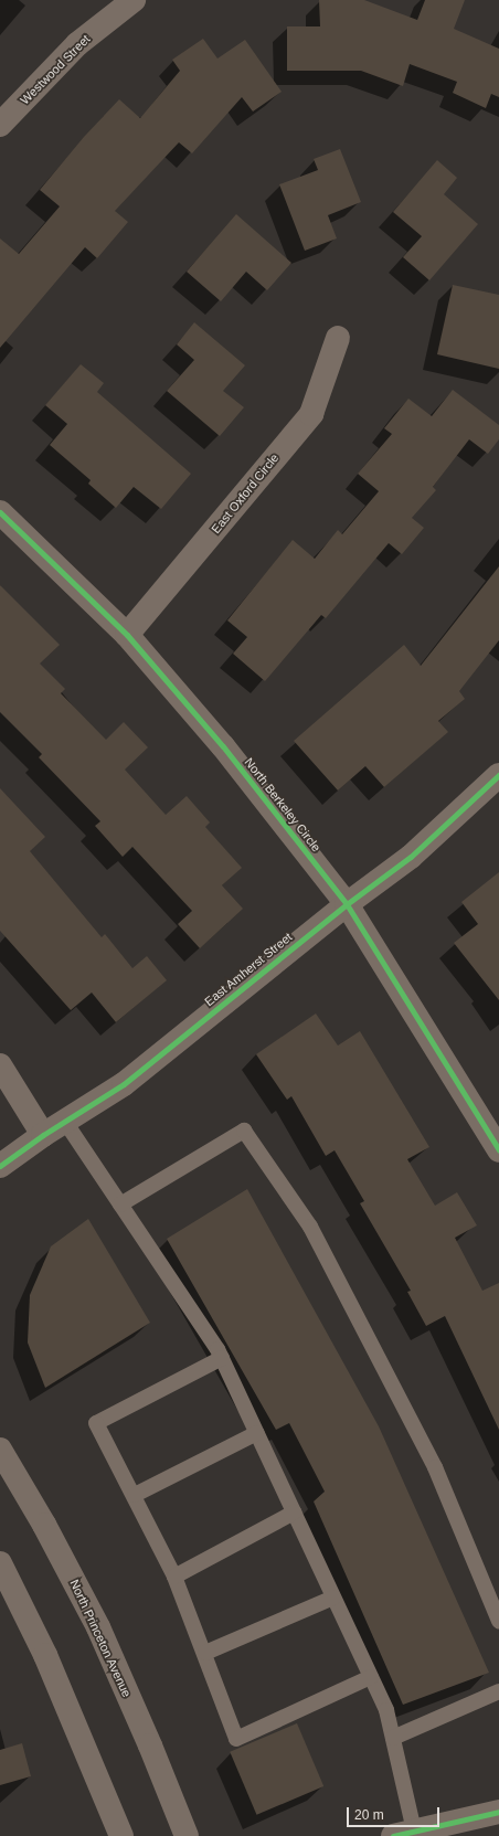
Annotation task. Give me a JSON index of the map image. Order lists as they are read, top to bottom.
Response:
{
  "streets": {
    "street": [
      "Westwood Street",
      "East Oxford Circle",
      "North Berkeley Circle",
      "East Amherst Street",
      "North Princeton Avenue"
    ]
  },
  "crossings": [
    ["East Oxford Circle", "North Berkeley Circle"],
    ["North Berkeley Circle", "East Amherst Street"]
  ],
  "scale_bar": "20 m"
}
